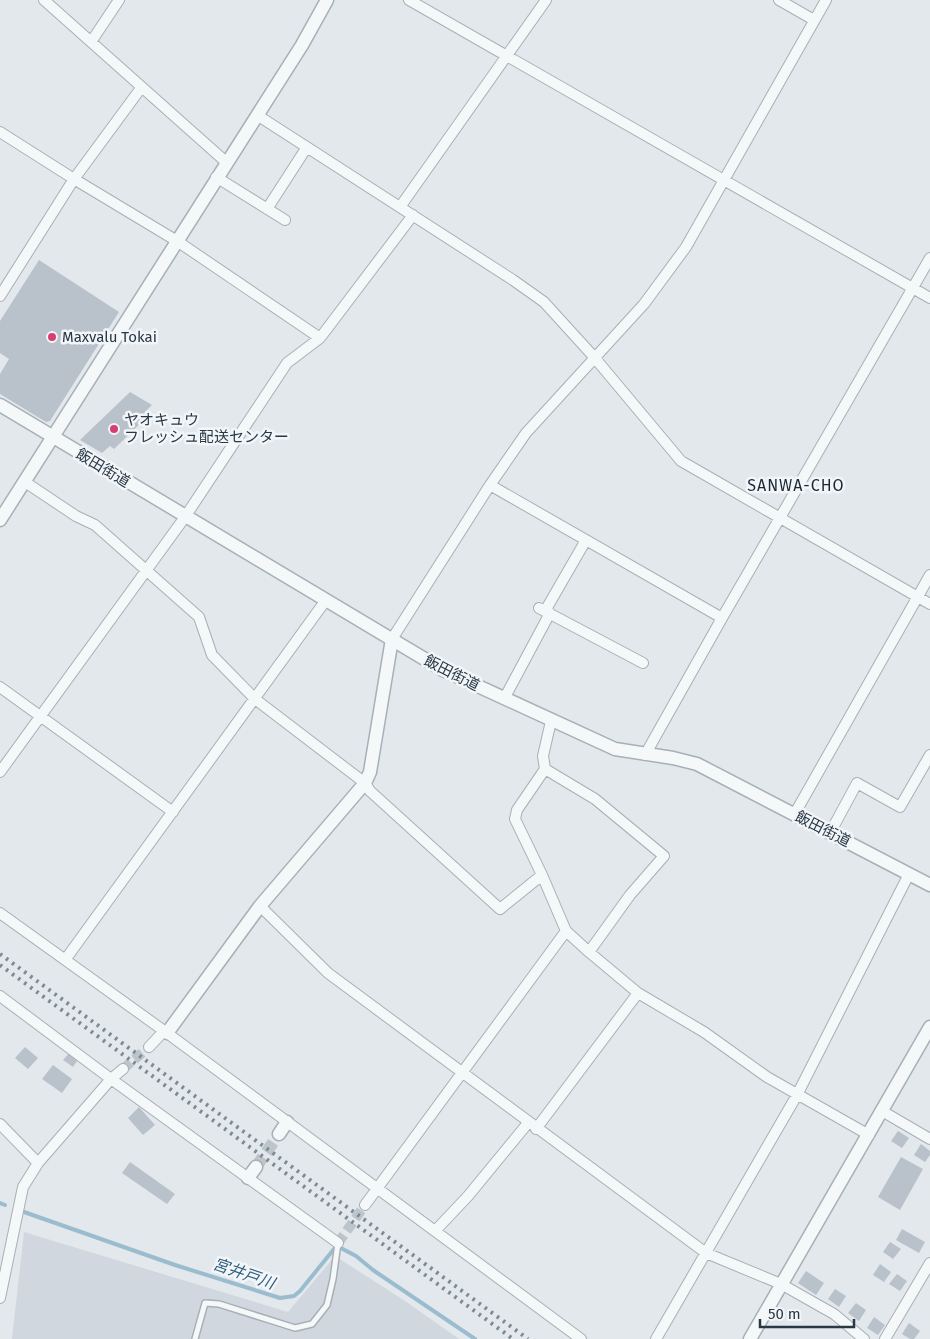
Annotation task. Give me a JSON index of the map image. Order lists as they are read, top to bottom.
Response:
{
  "streets": {
    "street": ["飯田街道"]
  },
  "districts": ["SANWA-CHO"],
  "water": ["宮井戸川"],
  "places": ["Maxvalu Tokai", "ヤオキュウ フレッシュ配送センター"],
  "scale_bar": "50 m"
}
